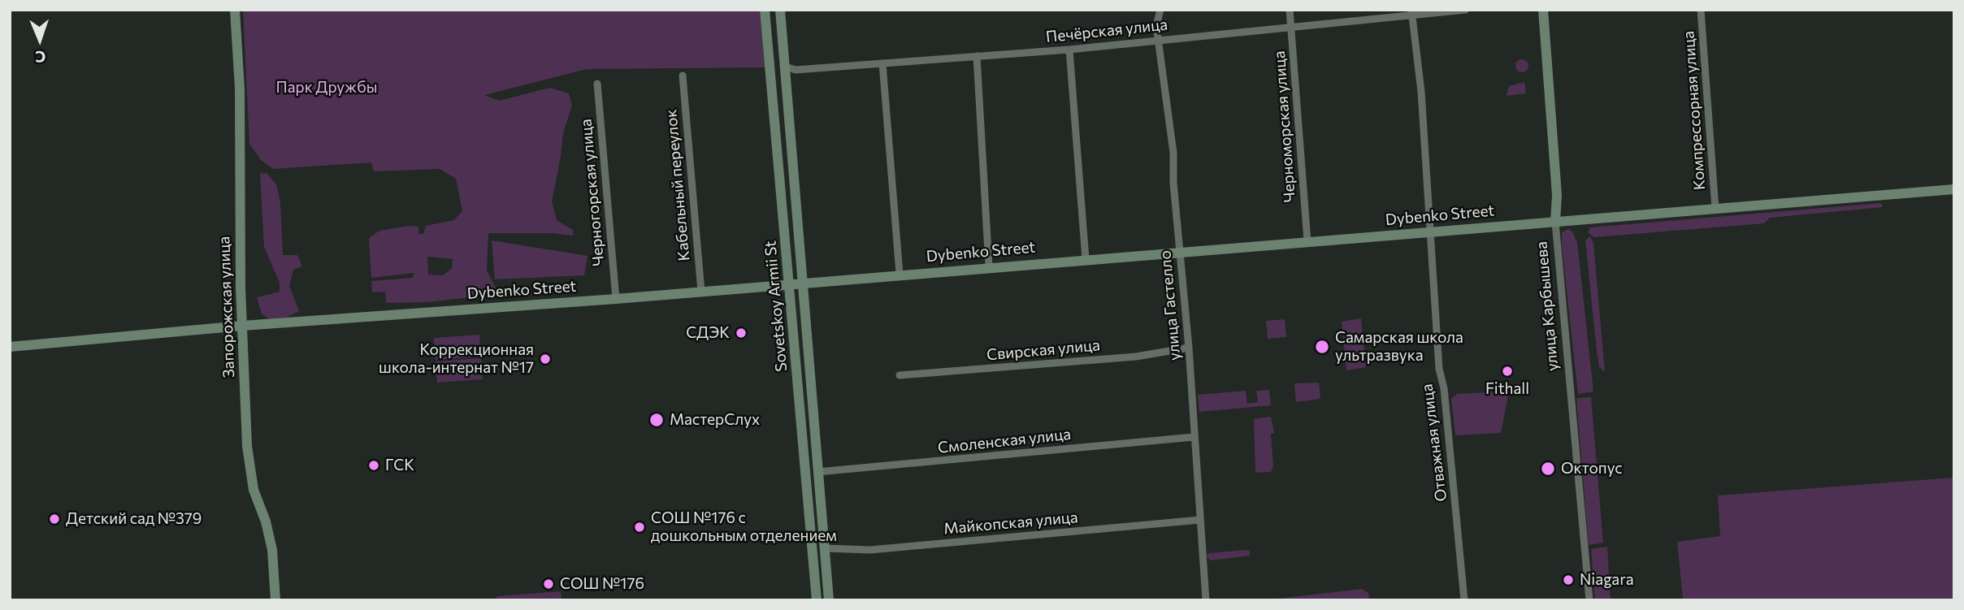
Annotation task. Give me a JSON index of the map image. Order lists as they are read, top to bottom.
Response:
{
  "streets": {
    "main road": [
      "Dybenko Street",
      "Sovetskoy Armii St",
      "улица Карбышева",
      "Запорожская улица"
    ],
    "street": [
      "Печёрская улица",
      "Компрессорная улица",
      "Черноморская улица",
      "Кабельный переулок",
      "Черногорская улица",
      "улица Гастелло",
      "Свирская улица",
      "Смоленская улица",
      "Отважная улица",
      "Майкопская улица"
    ]
  },
  "crossings": [
    ["Печёрская улица", "Черноморская улица"],
    ["Печёрская улица", "улица Гастелло"],
    ["Печёрская улица", "Sovetskoy Armii St"],
    ["Печёрская улица", "Отважная улица"],
    ["Компрессорная улица", "Dybenko Street"],
    ["Черноморская улица", "Dybenko Street"],
    ["Кабельный переулок", "Dybenko Street"],
    ["Черногорская улица", "Dybenko Street"],
    ["Dybenko Street", "улица Гастелло"],
    ["Dybenko Street", "Sovetskoy Armii St"],
    ["Dybenko Street", "улица Карбышева"],
    ["Dybenko Street", "Запорожская улица"],
    ["Dybenko Street", "Отважная улица"],
    ["улица Гастелло", "Свирская улица"],
    ["улица Гастелло", "Смоленская улица"],
    ["улица Гастелло", "Майкопская улица"],
    ["Sovetskoy Armii St", "Смоленская улица"],
    ["Sovetskoy Armii St", "Майкопская улица"]
  ],
  "parks": ["Парк Дружбы"],
  "places": [
    "СДЭК",
    "Самарская школа ультразвука",
    "Коррекционная школа-интернат №17",
    "Fithall",
    "МастерСлух",
    "ГСК",
    "Октопус",
    "Детский сад №379",
    "СОШ №176 с дошкольным отделением",
    "Niagara",
    "СОШ №176"
  ],
  "north": "bottom"
}
